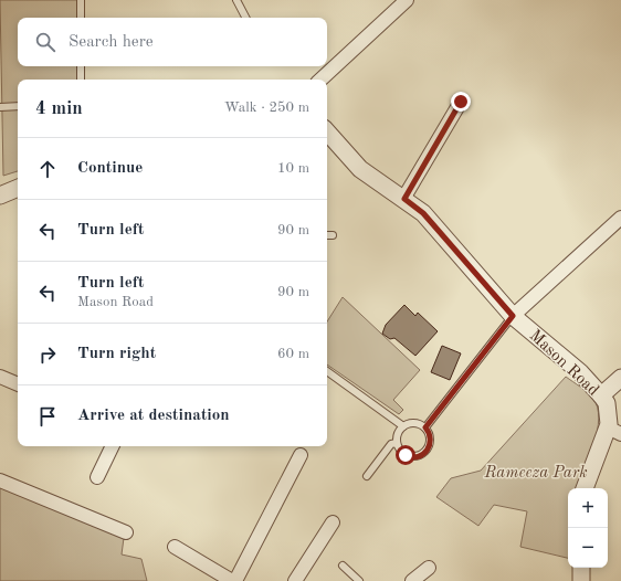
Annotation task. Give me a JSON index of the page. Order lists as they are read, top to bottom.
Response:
{
  "streets": {
    "street": ["Mason Road"]
  },
  "parks": ["Rameeza Park"],
  "page": {
    "search": "Search here",
    "heading": ["4 min", "Walk · 250 m"],
    "list": [
      ["Continue", "10 m"],
      ["Turn left", "90 m"],
      ["Turn left", "Mason Road", "90 m"],
      ["Turn right", "60 m"],
      "Arrive at destination"
    ],
    "map_buttons": ["+", "−"]
  }
}
